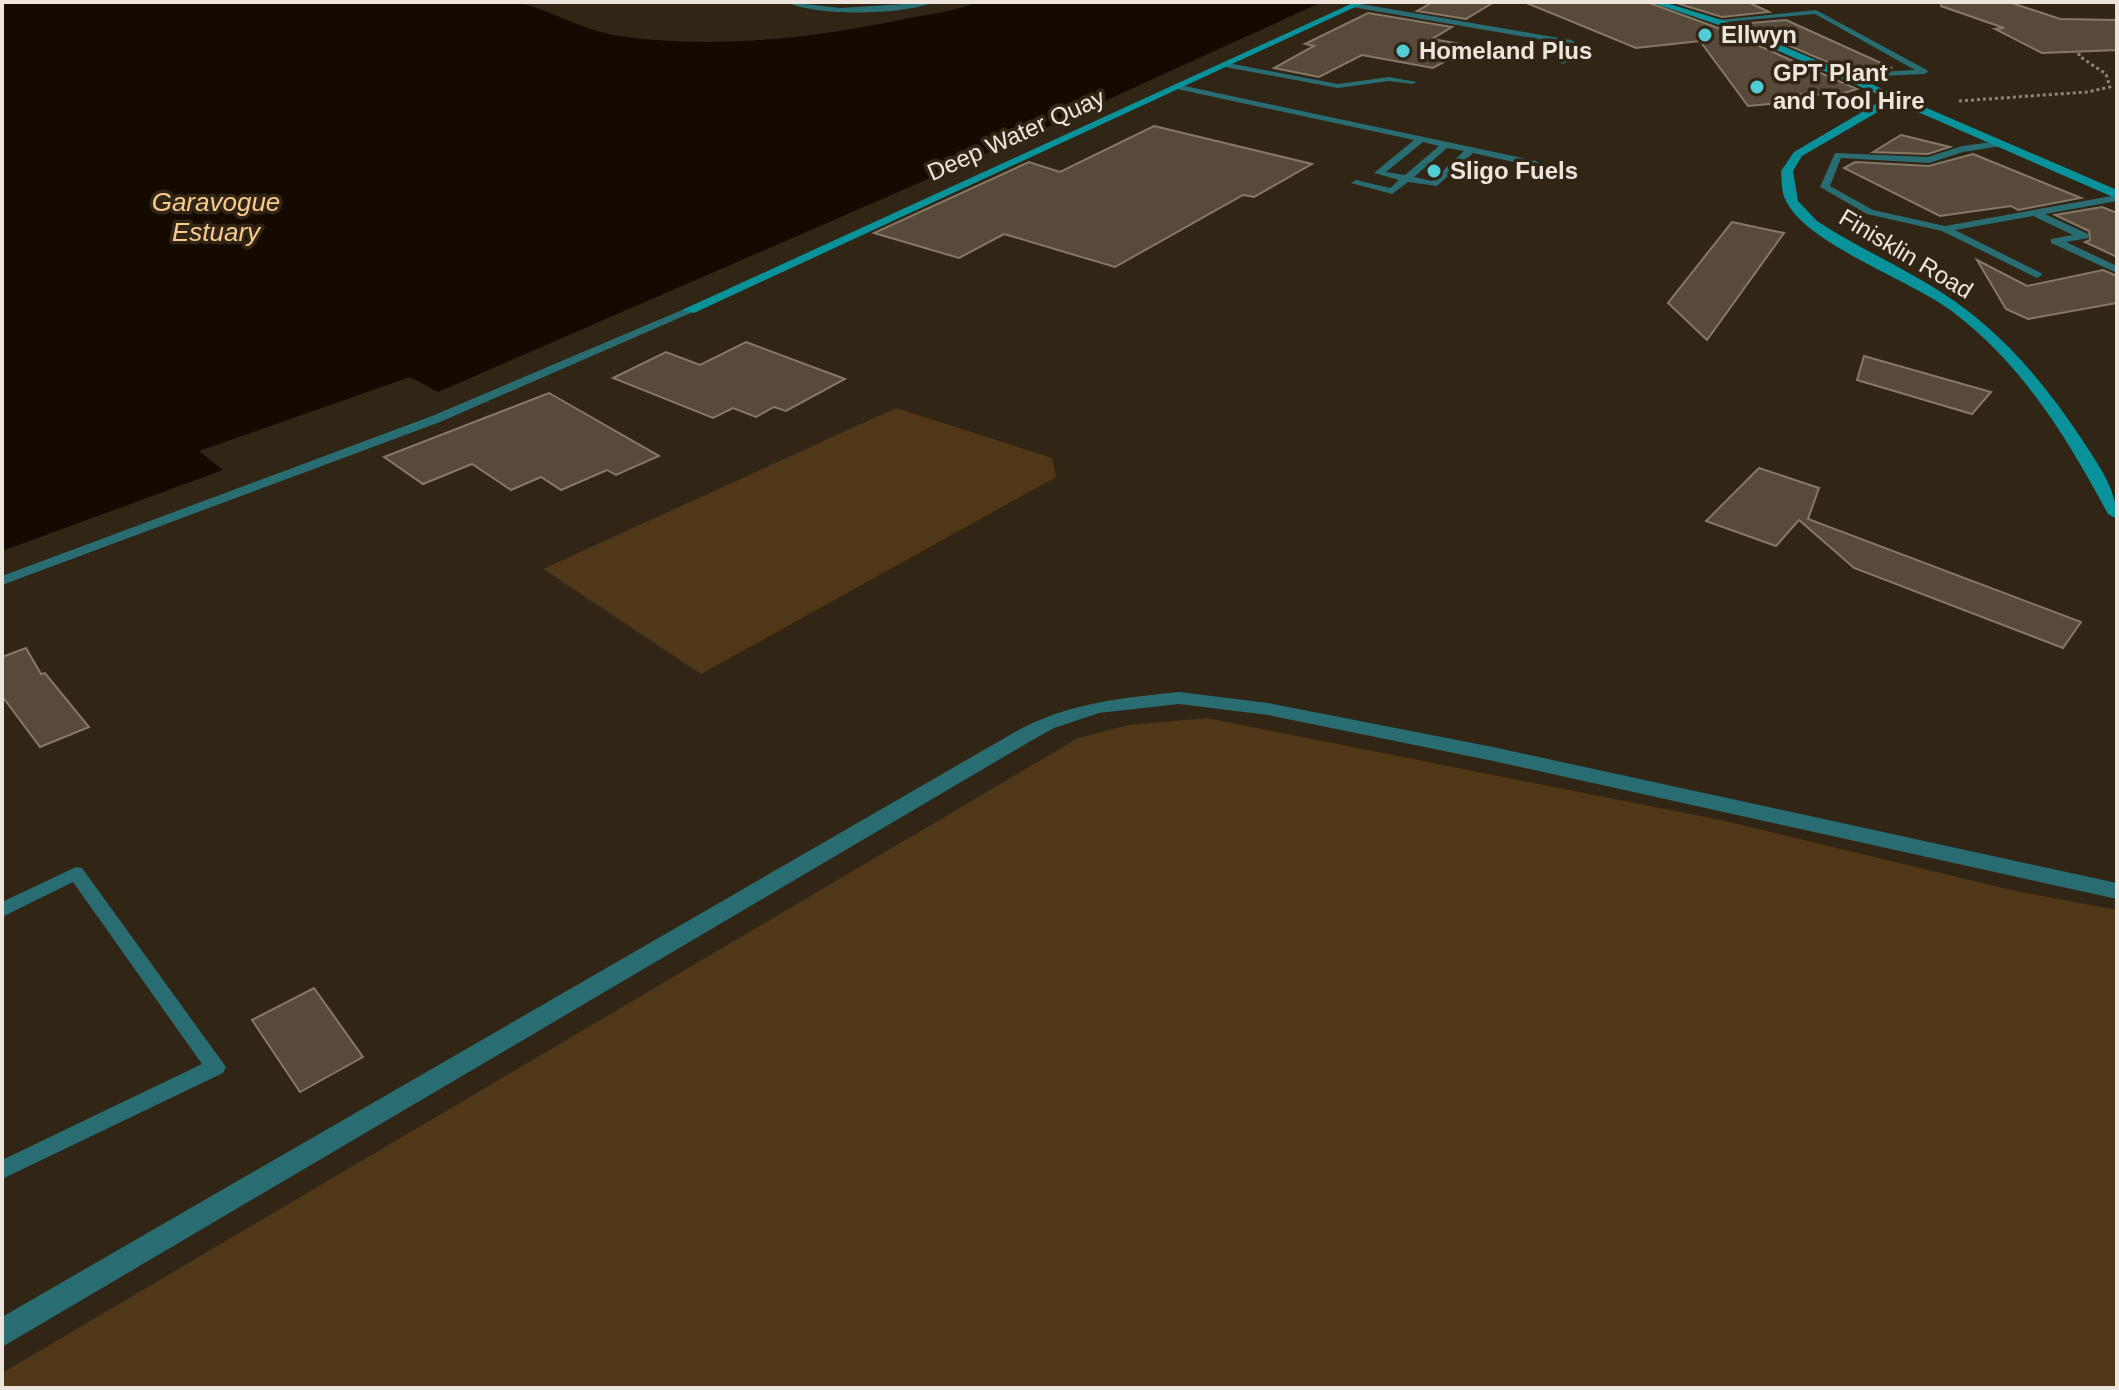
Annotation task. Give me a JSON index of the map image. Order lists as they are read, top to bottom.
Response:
{
  "streets": {
    "street": ["Deep Water Quay", "Finisklin Road"]
  },
  "water": ["Garavogue Estuary"],
  "places": [
    "Ellwyn",
    "Homeland Plus",
    "GPT Plant and Tool Hire",
    "Sligo Fuels"
  ]
}
